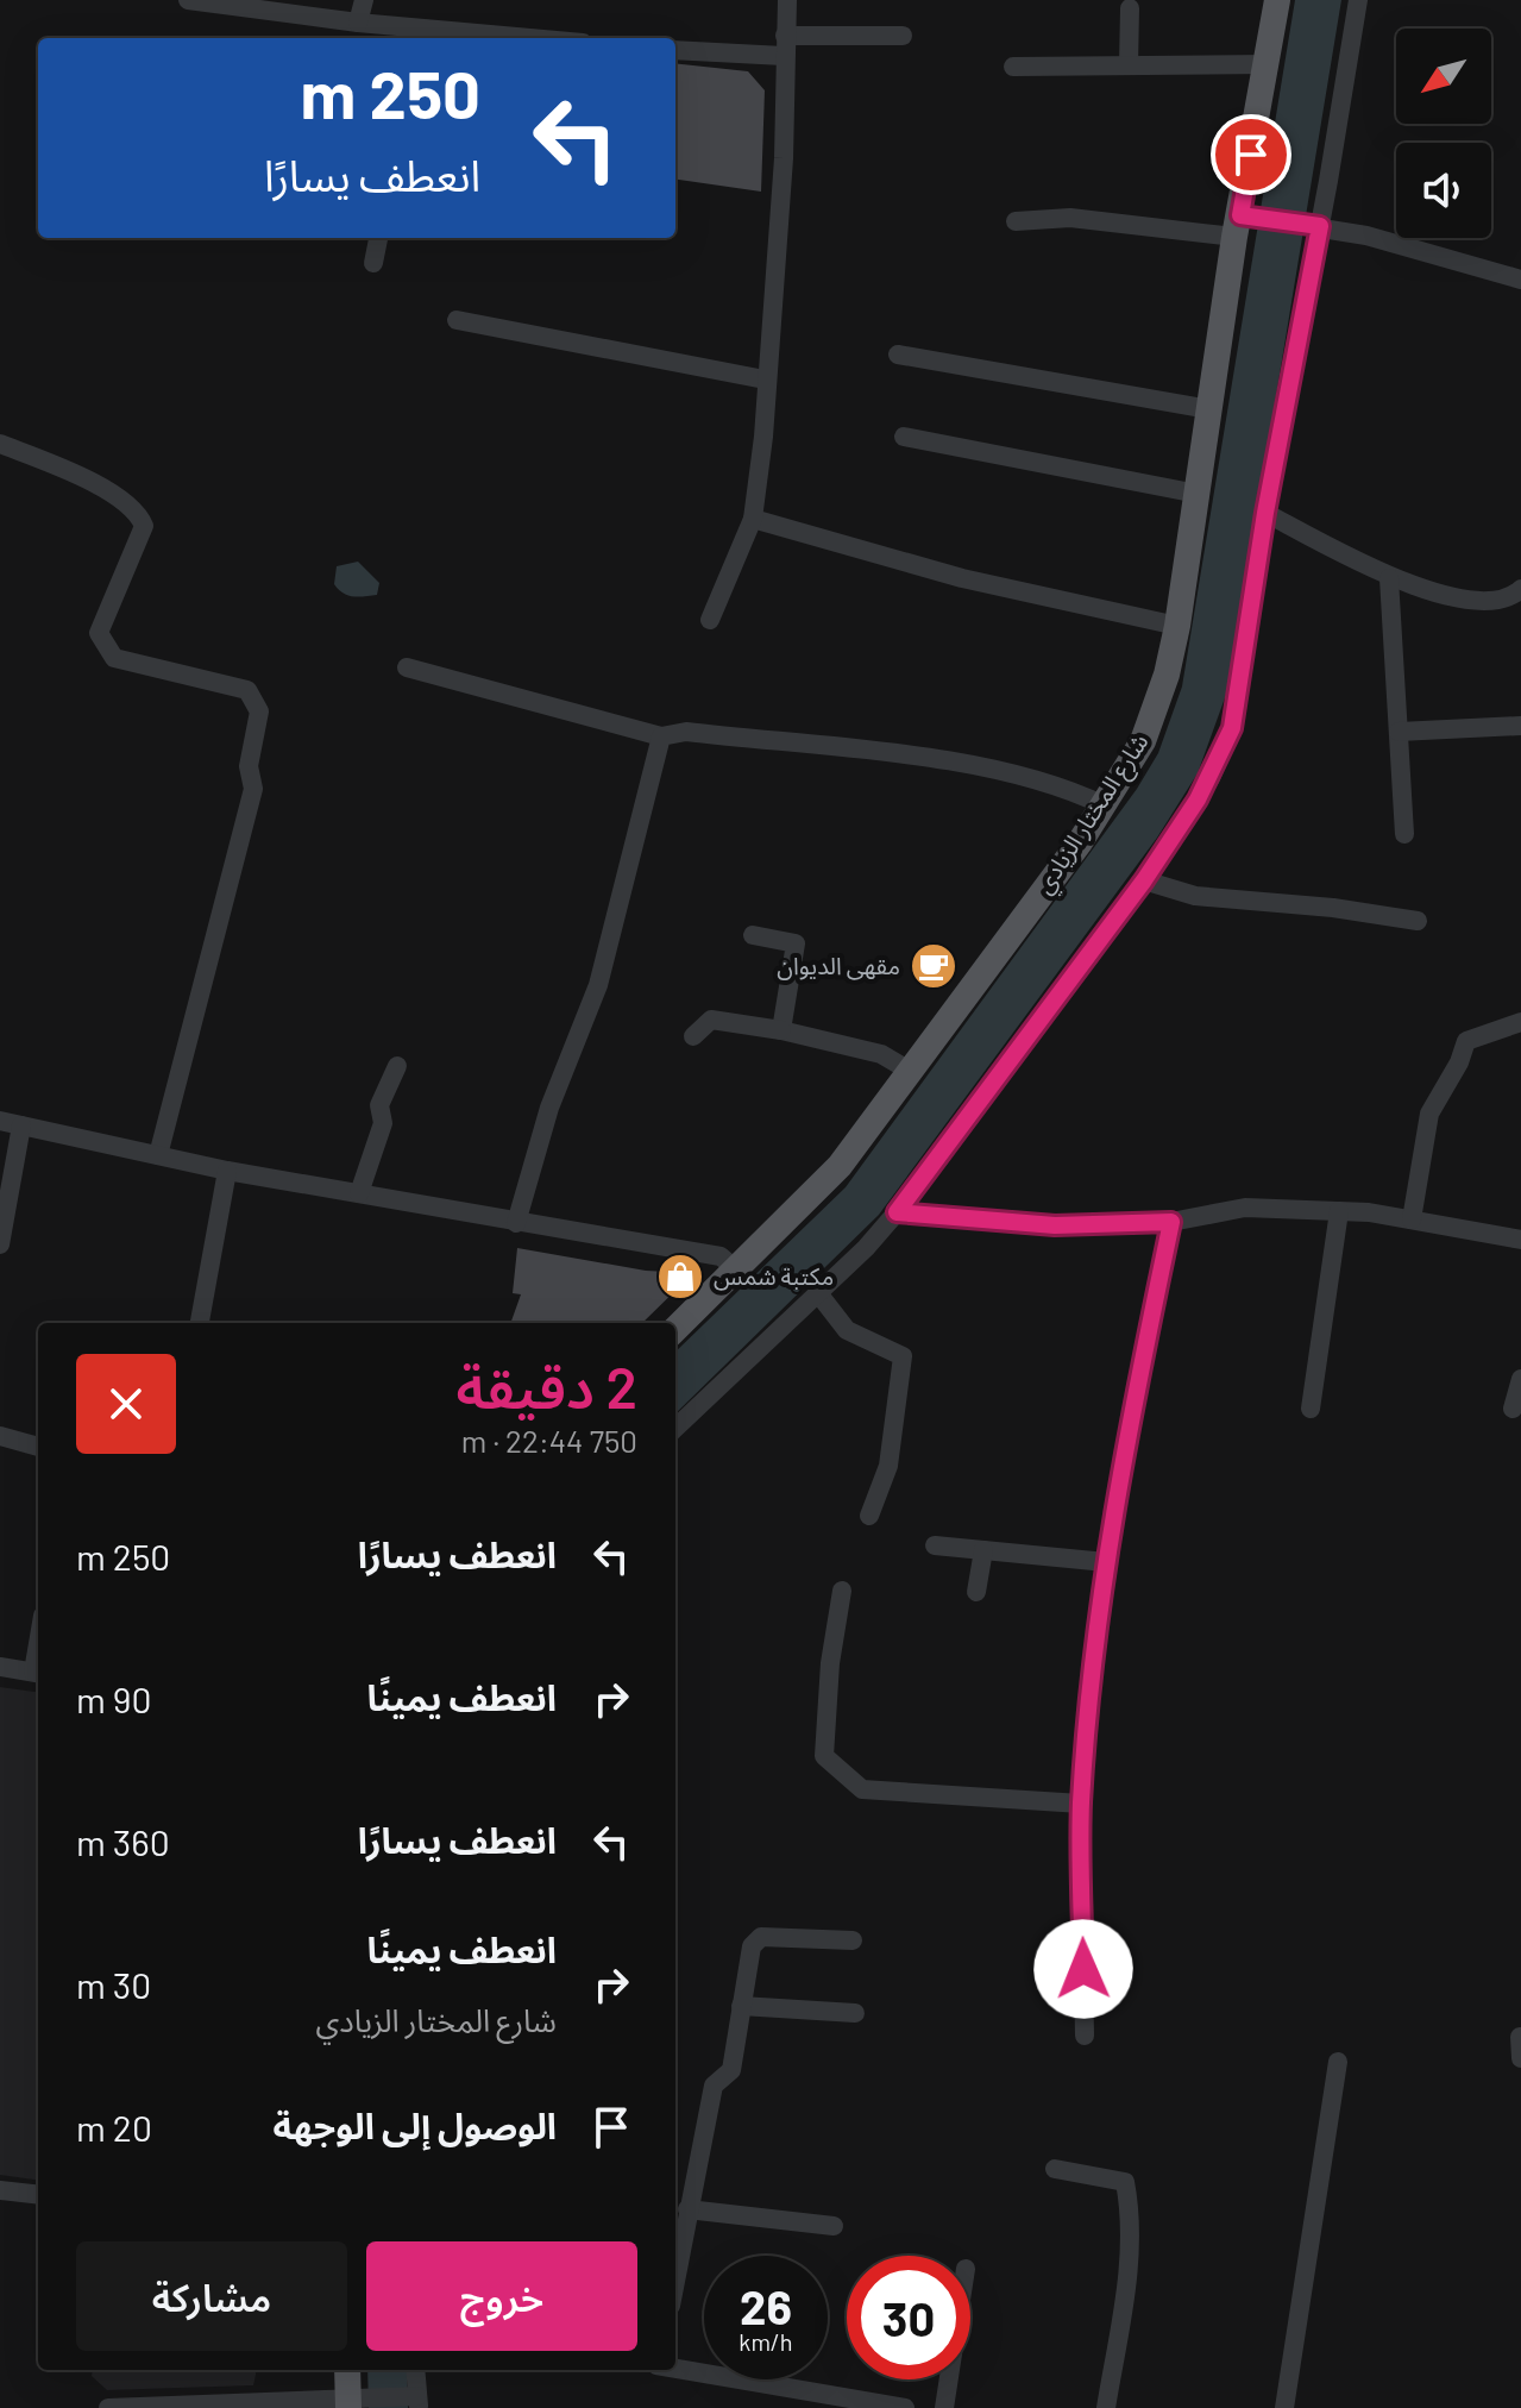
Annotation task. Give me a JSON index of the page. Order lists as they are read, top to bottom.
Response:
{
  "streets": {
    "main road": ["شارع المختار الزيادي"]
  },
  "places": {
    "cafe": ["مقهى الديوان"],
    "shop": ["مكتبة شمس"]
  },
  "north": "bottom left",
  "page": {
    "turn": ["250 m", "انعطف يسارًا"],
    "heading": ["2 دقيقة", "750 m · 22:44"],
    "list": [
      {
        "name": "انعطف يسارًا",
        "value": "250 m"
      },
      {
        "name": "انعطف يمينًا",
        "value": "90 m"
      },
      {
        "name": "انعطف يسارًا",
        "value": "360 m"
      },
      {
        "name": "انعطف يمينًا",
        "note": "شارع المختار الزيادي",
        "value": "30 m"
      },
      {
        "name": "الوصول إلى الوجهة",
        "value": "20 m"
      }
    ],
    "buttons": ["خروج", "مشاركة"],
    "speed": "26 km/h",
    "limit": "30"
  }
}
